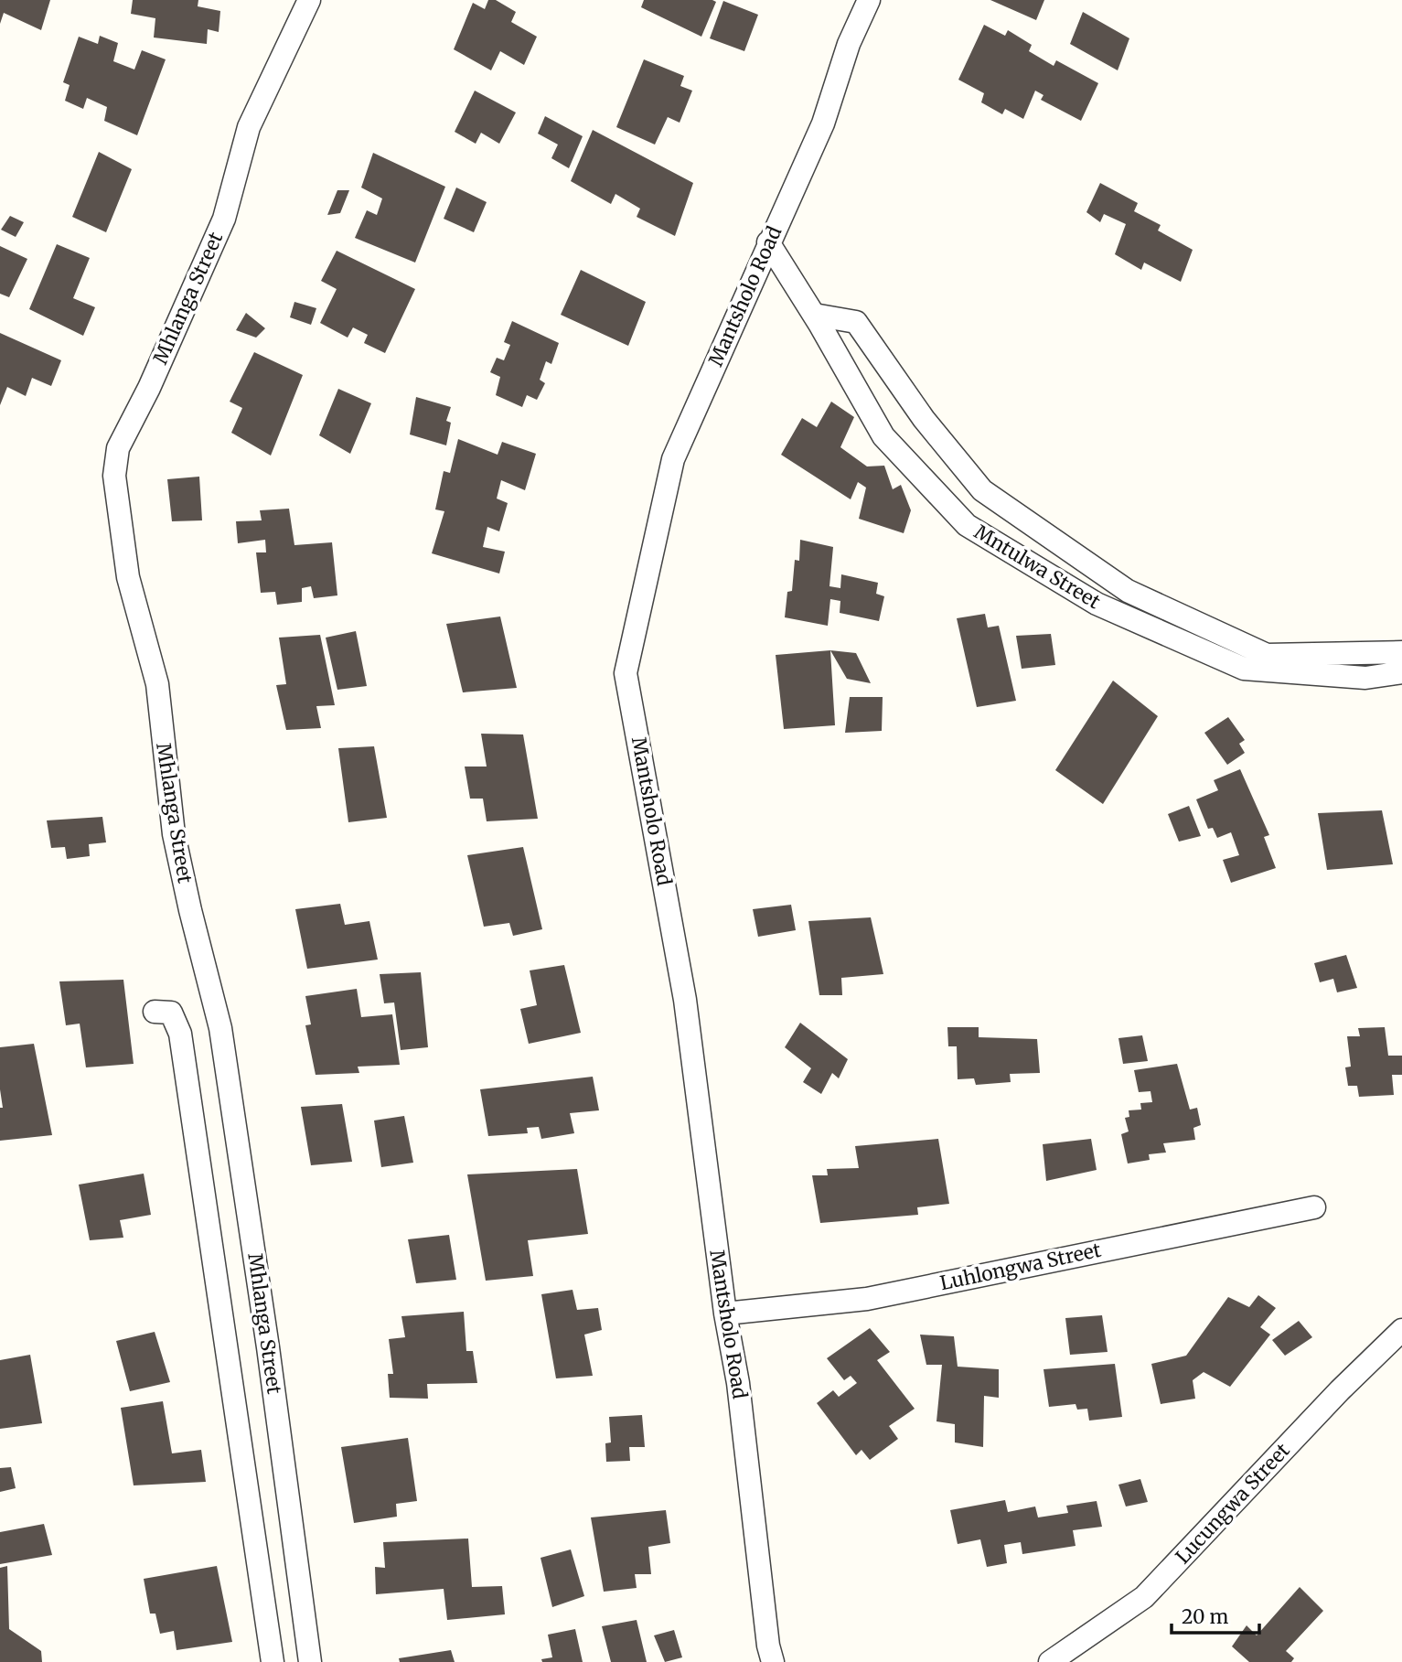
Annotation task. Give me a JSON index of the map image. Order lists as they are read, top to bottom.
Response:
{
  "streets": {
    "street": [
      "Mantsholo Road",
      "Mhlanga Street",
      "Mntulwa Street",
      "Luhlongwa Street",
      "Lucungwa Street"
    ]
  },
  "crossings": [
    ["Mantsholo Road", "Mntulwa Street"],
    ["Mantsholo Road", "Luhlongwa Street"]
  ],
  "scale_bar": "20 m"
}
